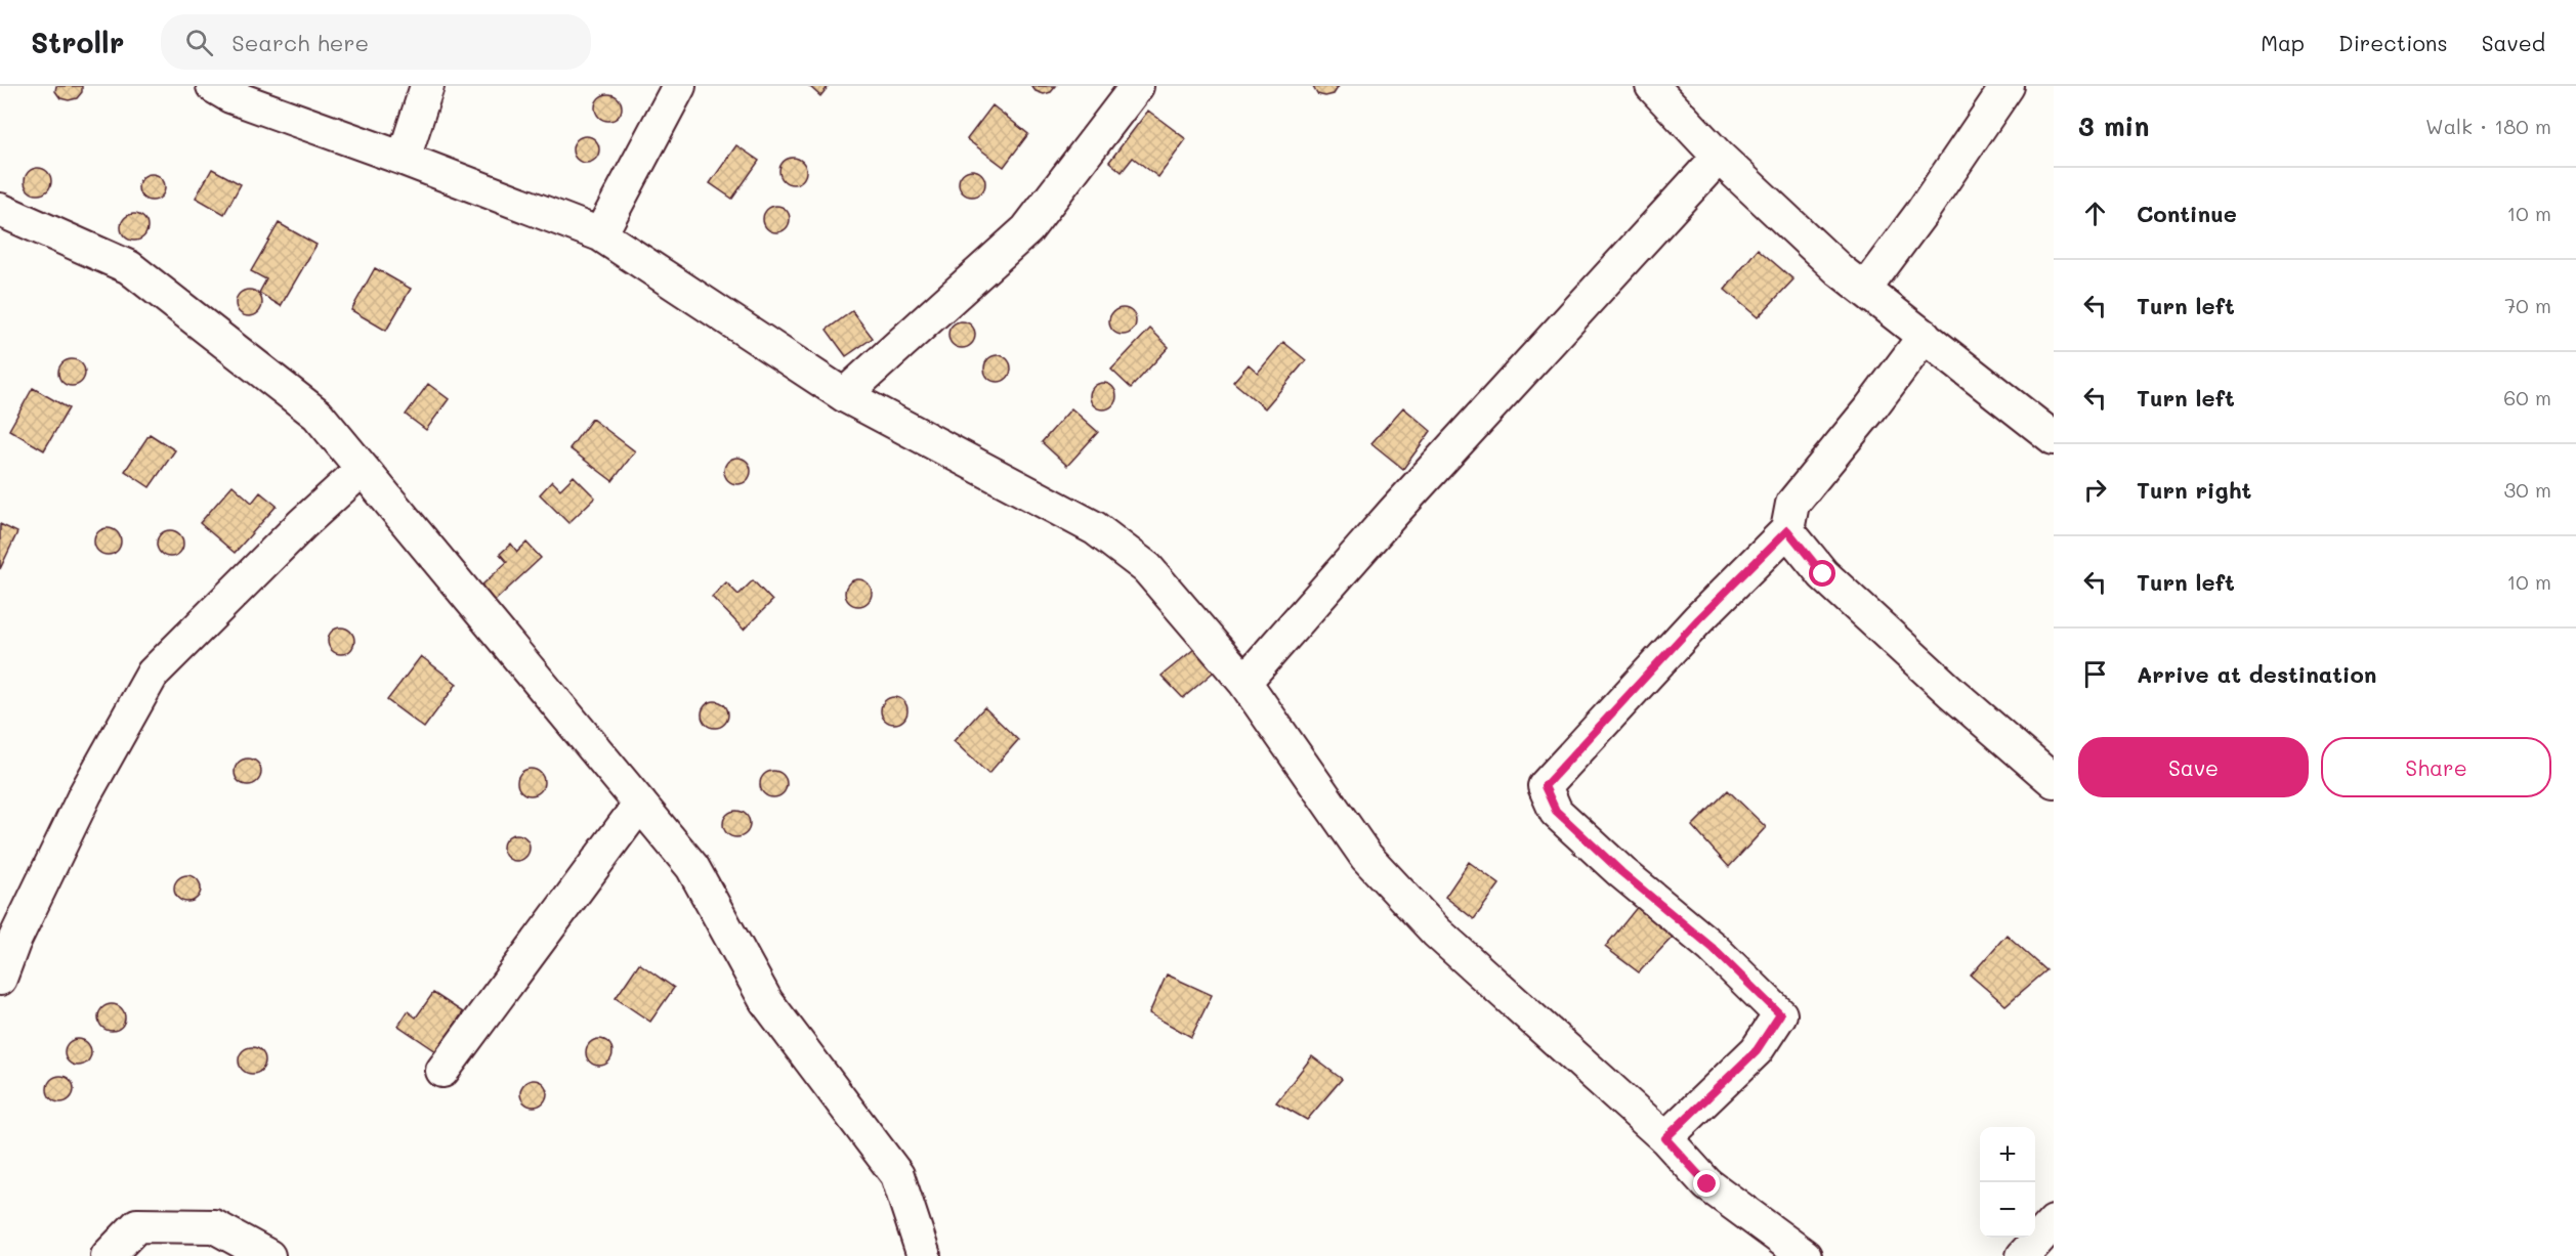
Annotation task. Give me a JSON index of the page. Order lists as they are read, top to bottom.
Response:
{
  "page": {
    "header": "Strollr",
    "search": "Search here",
    "nav": ["Map", "Directions", "Saved"],
    "heading": ["3 min", "Walk · 180 m"],
    "list": [
      ["Continue", "10 m"],
      ["Turn left", "70 m"],
      ["Turn left", "60 m"],
      ["Turn right", "30 m"],
      ["Turn left", "10 m"],
      "Arrive at destination"
    ],
    "buttons": ["Save", "Share"],
    "map_buttons": ["+", "−"]
  }
}
